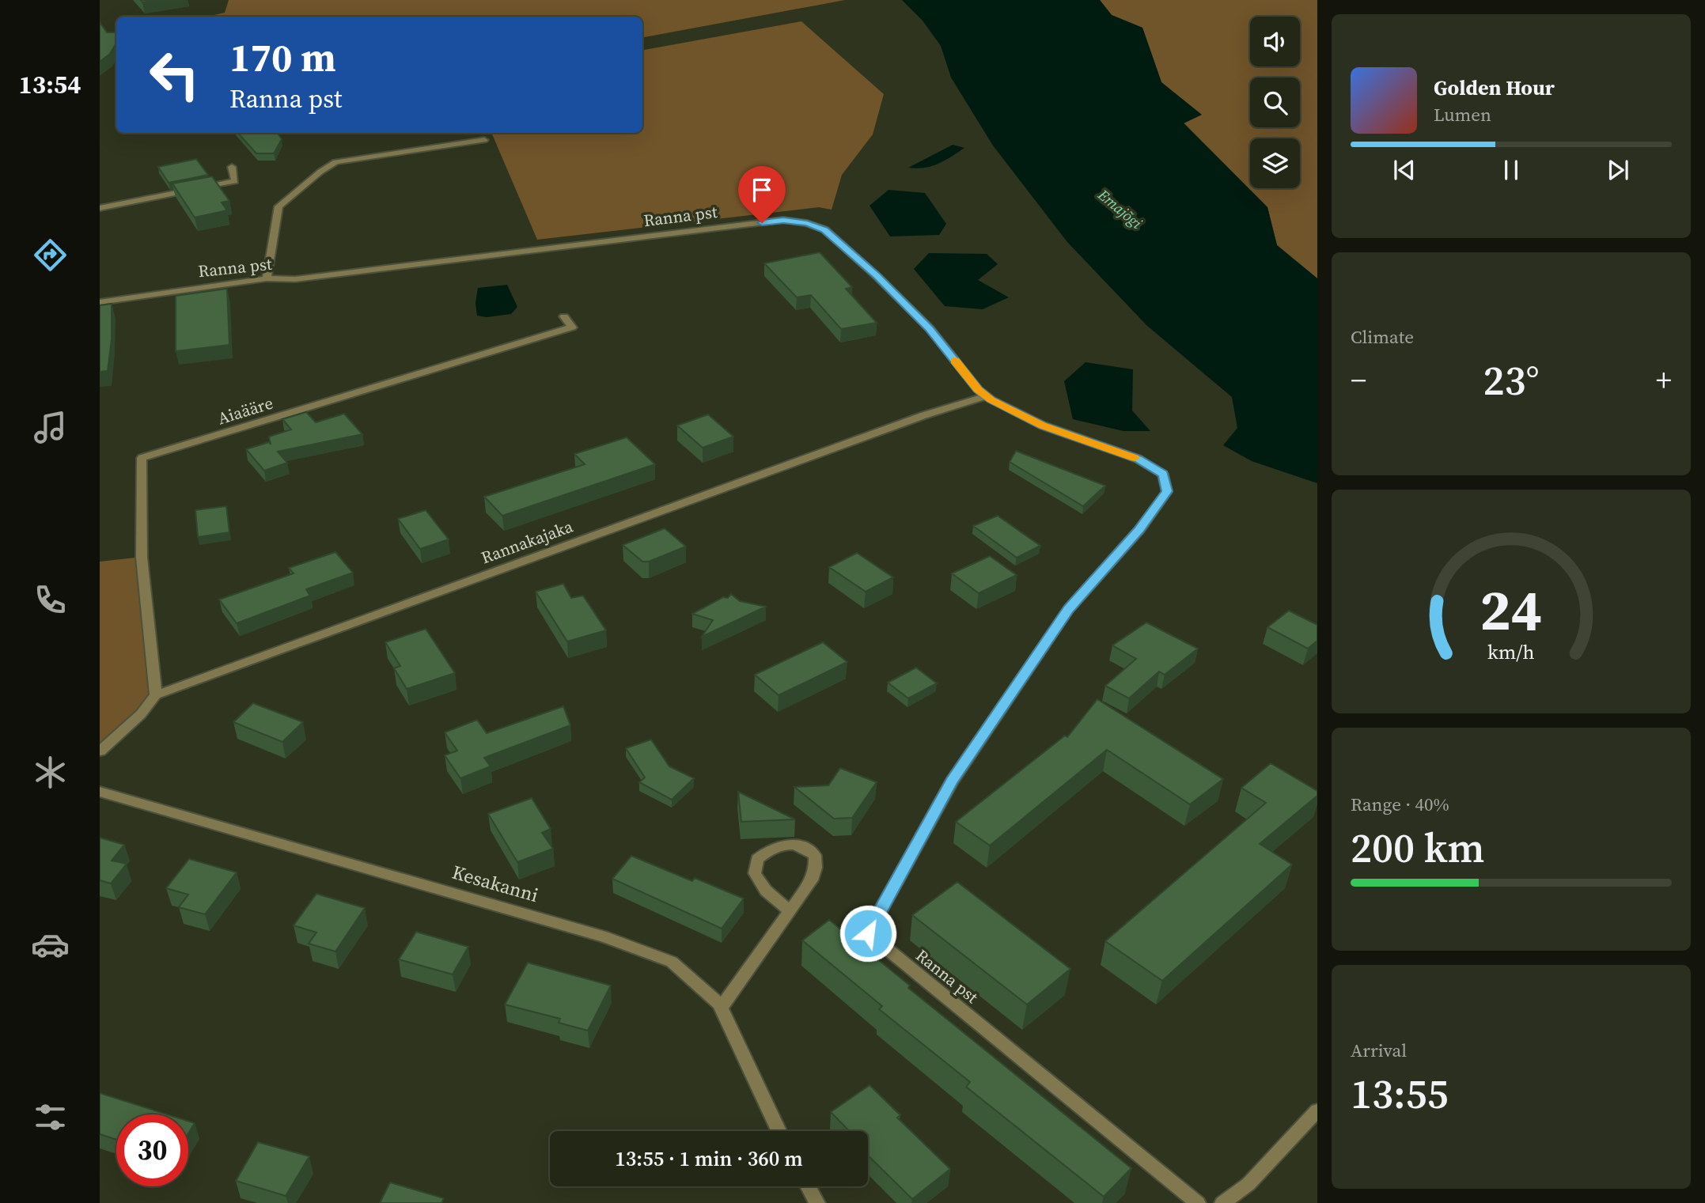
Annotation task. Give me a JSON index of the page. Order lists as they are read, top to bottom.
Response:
{
  "streets": {
    "street": [
      "Ranna pst",
      "Aiaääre",
      "Rannakajaka",
      "Kesakanni"
    ]
  },
  "crossings": [
    ["Ranna pst", "Rannakajaka"],
    ["Aiaääre", "Rannakajaka"]
  ],
  "water": ["Emajõgi"],
  "page": {
    "tabs": "13:54",
    "turn": ["170 m", "Ranna pst"],
    "song": ["Golden Hour", "Lumen"],
    "tile": [
      "Climate",
      ["Range · 40%", "200 km"],
      ["Arrival", "13:55"]
    ],
    "heat": ["−", "23°", "+"],
    "limit": "30",
    "trip": "13:55 · 1 min · 360 m",
    "gauge": ["24", "km/h"]
  }
}
